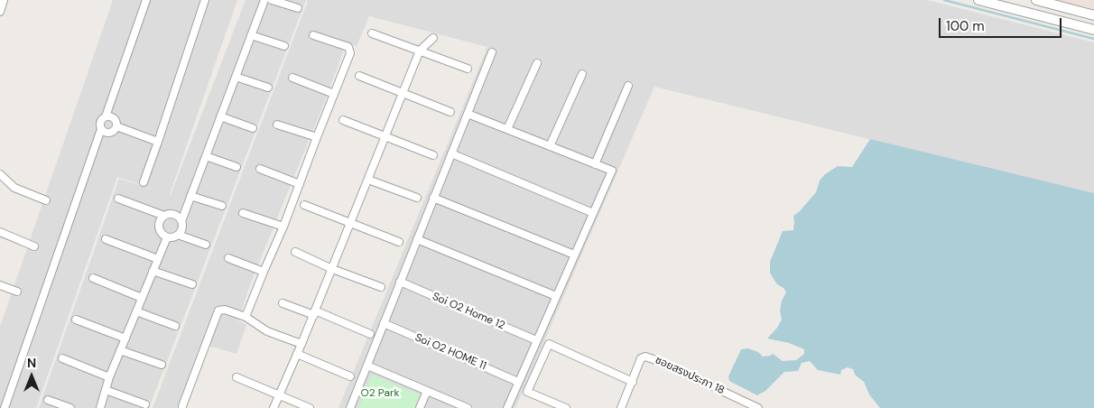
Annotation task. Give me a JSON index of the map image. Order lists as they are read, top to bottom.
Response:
{
  "streets": {
    "street": ["Soi O2 Home 12", "Soi O2 HOME 11", "ซอยสรงประภา 18"]
  },
  "parks": ["O2 Park"],
  "scale_bar": "100 m",
  "north": "top"
}
